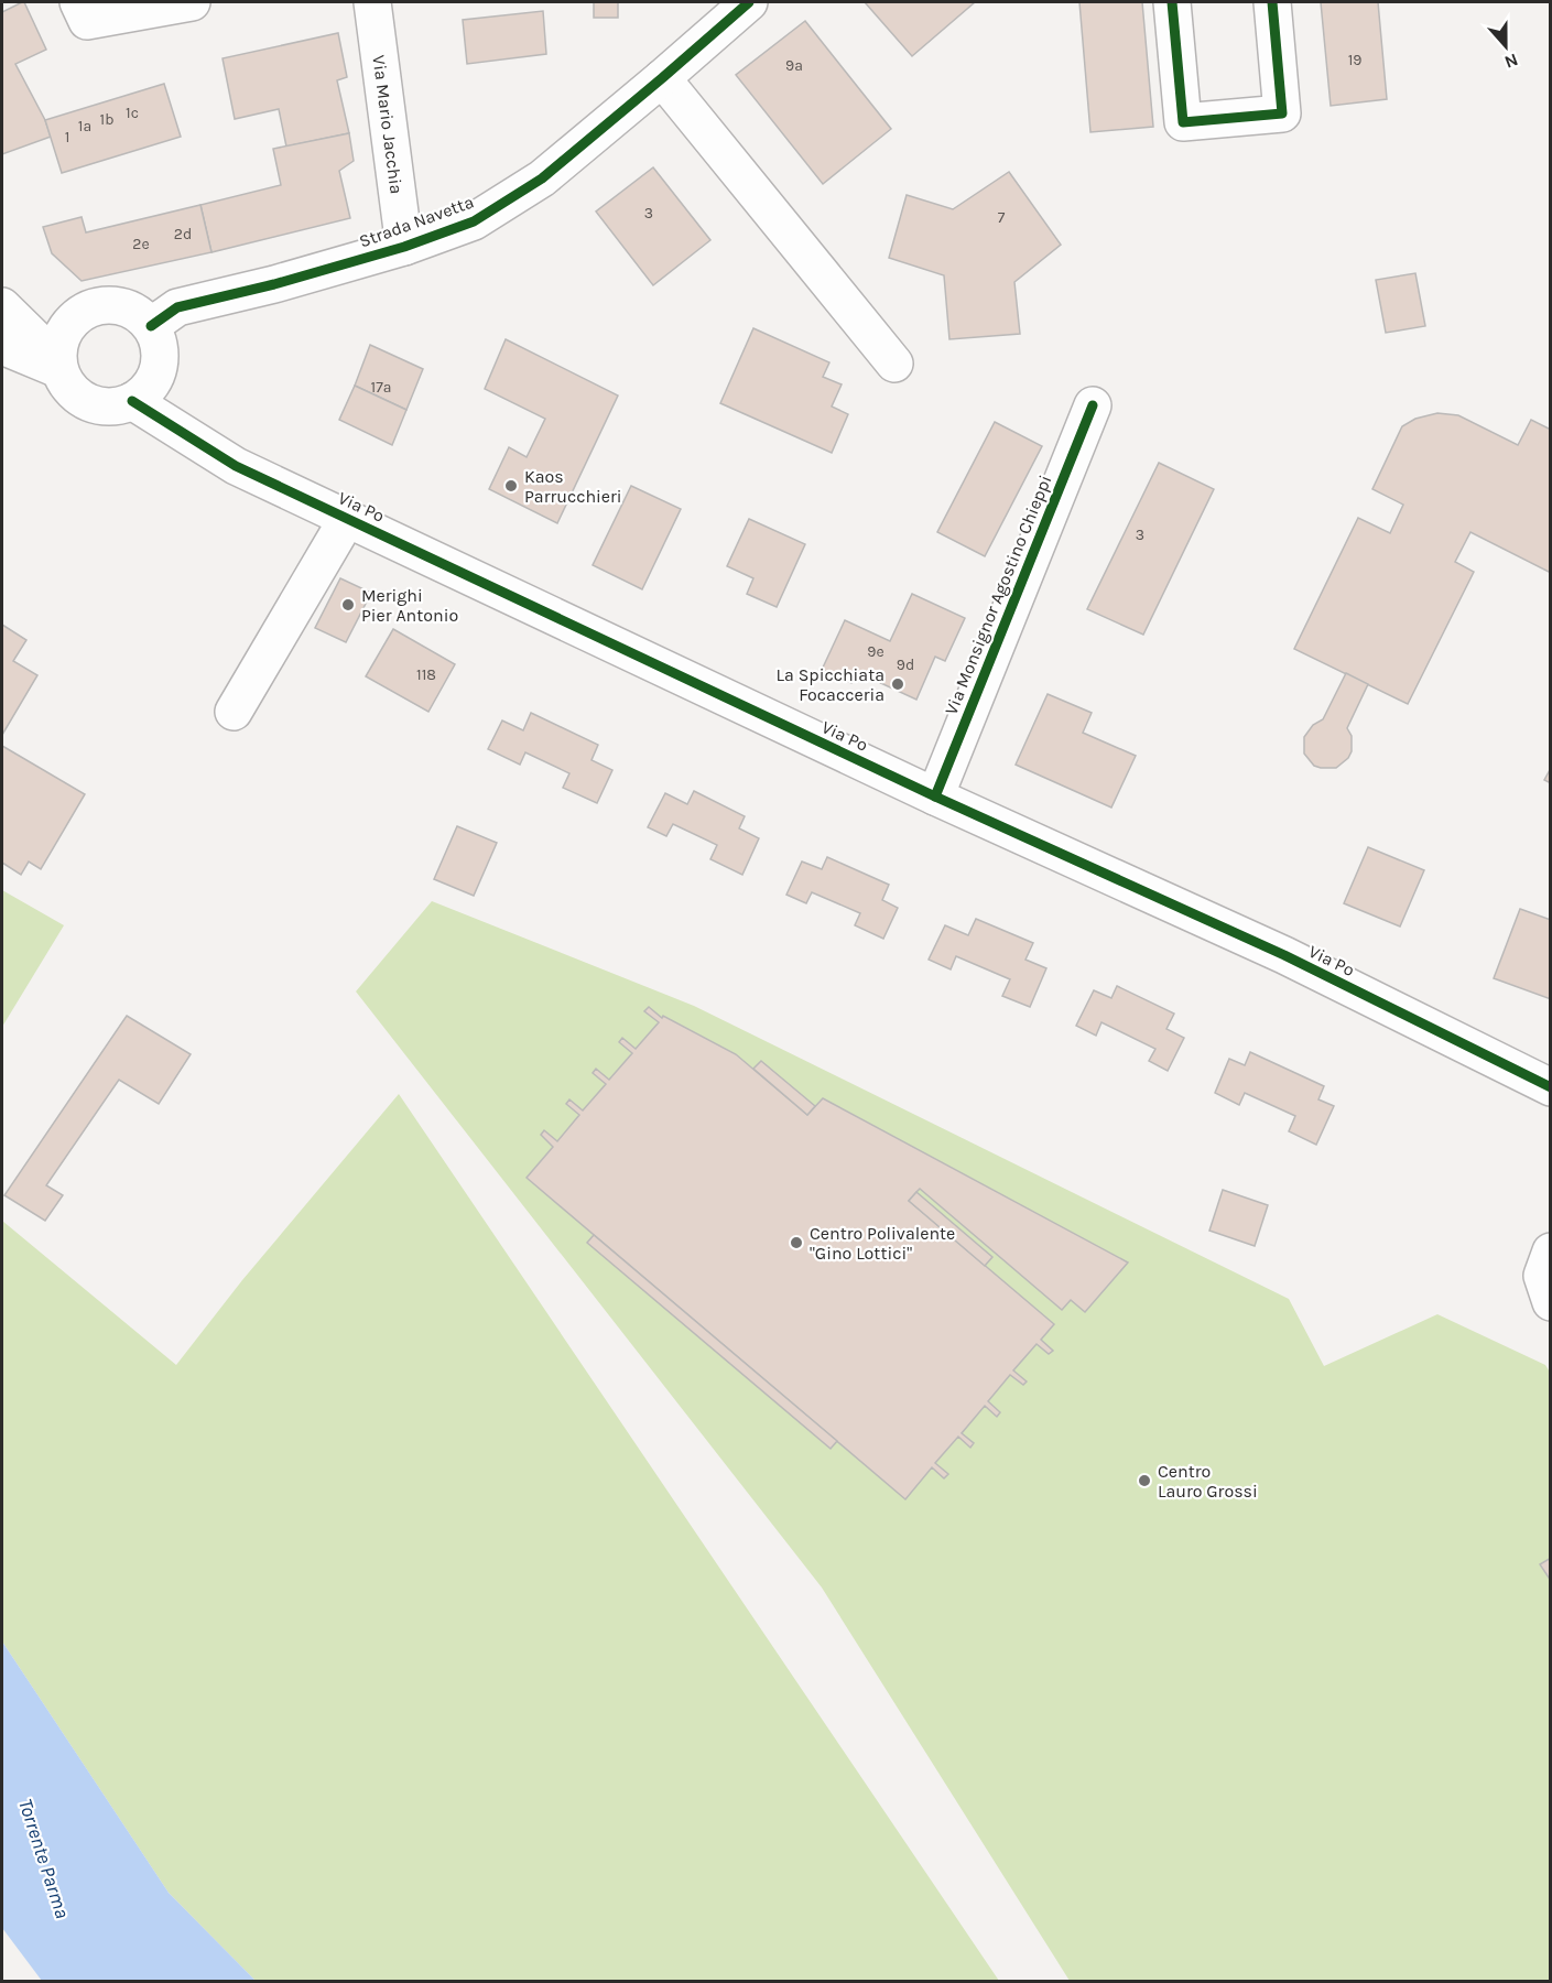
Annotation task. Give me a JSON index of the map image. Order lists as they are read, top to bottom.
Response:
{
  "streets": {
    "street": [
      "Via Mario Jacchia",
      "Strada Navetta",
      "Via Po",
      "Via Monsignor Agostino Chieppi"
    ]
  },
  "crossings": [
    ["Via Mario Jacchia", "Strada Navetta"],
    ["Strada Navetta", "Via Po"],
    ["Via Po", "Via Monsignor Agostino Chieppi"]
  ],
  "water": ["Torrente Parma"],
  "places": [
    "Kaos Parrucchieri",
    "Merighi Pier Antonio",
    "La Spicchiata Focacceria",
    "Centro Polivalente \"Gino Lottici\"",
    "Centro Lauro Grossi"
  ],
  "house_numbers": [
    "19",
    "9a",
    "1c",
    "1b",
    "1a",
    "1",
    "3",
    "7",
    "2d",
    "2e",
    "17a",
    "3",
    "9e",
    "9d",
    "118"
  ],
  "north": "bottom"
}
